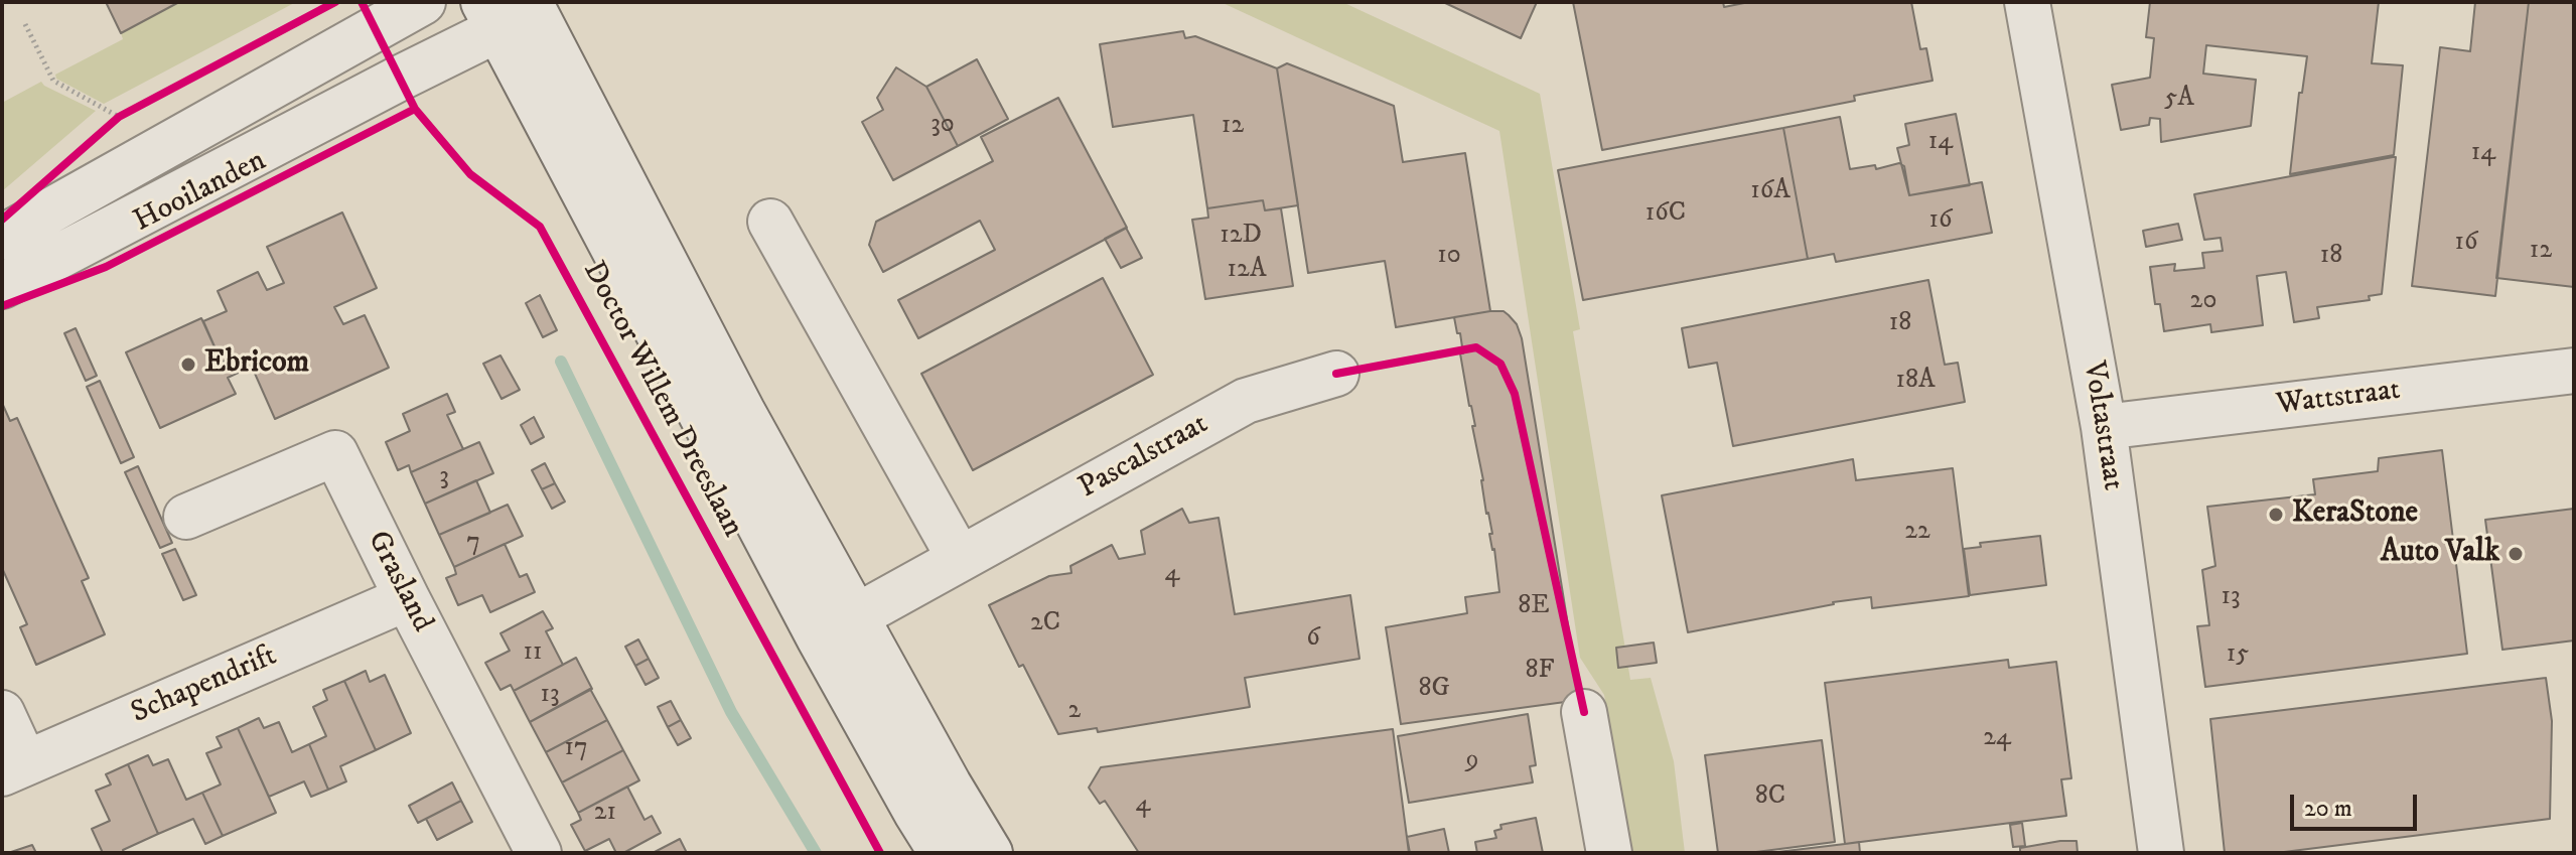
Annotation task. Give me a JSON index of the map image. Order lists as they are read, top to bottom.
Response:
{
  "streets": {
    "street": [
      "Hooilanden",
      "Wattstraat",
      "Voltastraat",
      "Pascalstraat",
      "Grasland",
      "Schapendrift"
    ],
    "cycle path": ["Doctor Willem Dreeslaan"]
  },
  "crossings": [
    ["Wattstraat", "Voltastraat"],
    ["Grasland", "Schapendrift"]
  ],
  "places": ["Ebricom", "KeraStone", "Auto Valk"],
  "house_numbers": [
    "5A",
    "30",
    "12",
    "14",
    "14",
    "16A",
    "16C",
    "16",
    "12D",
    "16",
    "12",
    "10",
    "18",
    "12A",
    "20",
    "18",
    "18A",
    "3",
    "22",
    "7",
    "4",
    "13",
    "8E",
    "2C",
    "6",
    "11",
    "15",
    "8F",
    "8G",
    "13",
    "2",
    "24",
    "17",
    "9",
    "8C",
    "4",
    "21"
  ],
  "scale_bar": "20 m"
}
